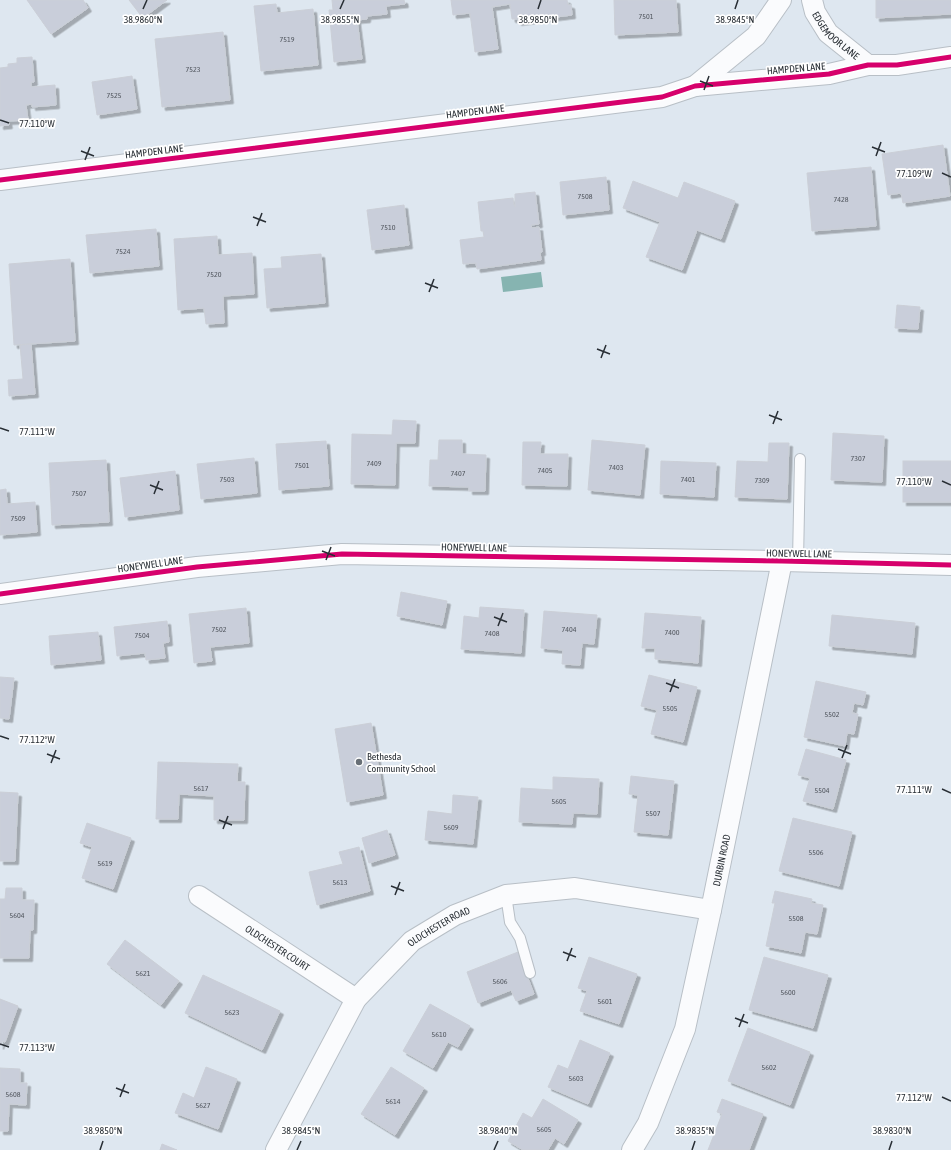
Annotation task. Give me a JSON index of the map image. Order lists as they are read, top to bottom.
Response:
{
  "streets": {
    "street": [
      "EDGEMOOR LANE",
      "HAMPDEN LANE",
      "HONEYWELL LANE",
      "DURBIN ROAD",
      "OLDCHESTER ROAD",
      "OLDCHESTER COURT"
    ]
  },
  "crossings": [
    ["EDGEMOOR LANE", "HAMPDEN LANE"],
    ["HONEYWELL LANE", "DURBIN ROAD"],
    ["DURBIN ROAD", "OLDCHESTER ROAD"],
    ["OLDCHESTER ROAD", "OLDCHESTER COURT"]
  ],
  "places": ["Bethesda Community School"],
  "house_numbers": [
    "7501",
    "7519",
    "7523",
    "7525",
    "7508",
    "7428",
    "7510",
    "7524",
    "7520",
    "7307",
    "7409",
    "7501",
    "7403",
    "7405",
    "7407",
    "7503",
    "7401",
    "7309",
    "7507",
    "7509",
    "7502",
    "7404",
    "7400",
    "7408",
    "7504",
    "5505",
    "5502",
    "5617",
    "5504",
    "5605",
    "5507",
    "5609",
    "5506",
    "5619",
    "5613",
    "5604",
    "5508",
    "5621",
    "5606",
    "5600",
    "5601",
    "5623",
    "5610",
    "5602",
    "5603",
    "5608",
    "5614",
    "5627",
    "5605"
  ],
  "coordinates": [
    "38.9850°N",
    "38.9845°N",
    "38.9860°N",
    "38.9855°N",
    "77.110°W",
    "77.109°W",
    "77.111°W",
    "77.112°W",
    "77.113°W",
    "38.9840°N",
    "38.9835°N",
    "38.9830°N"
  ]
}
